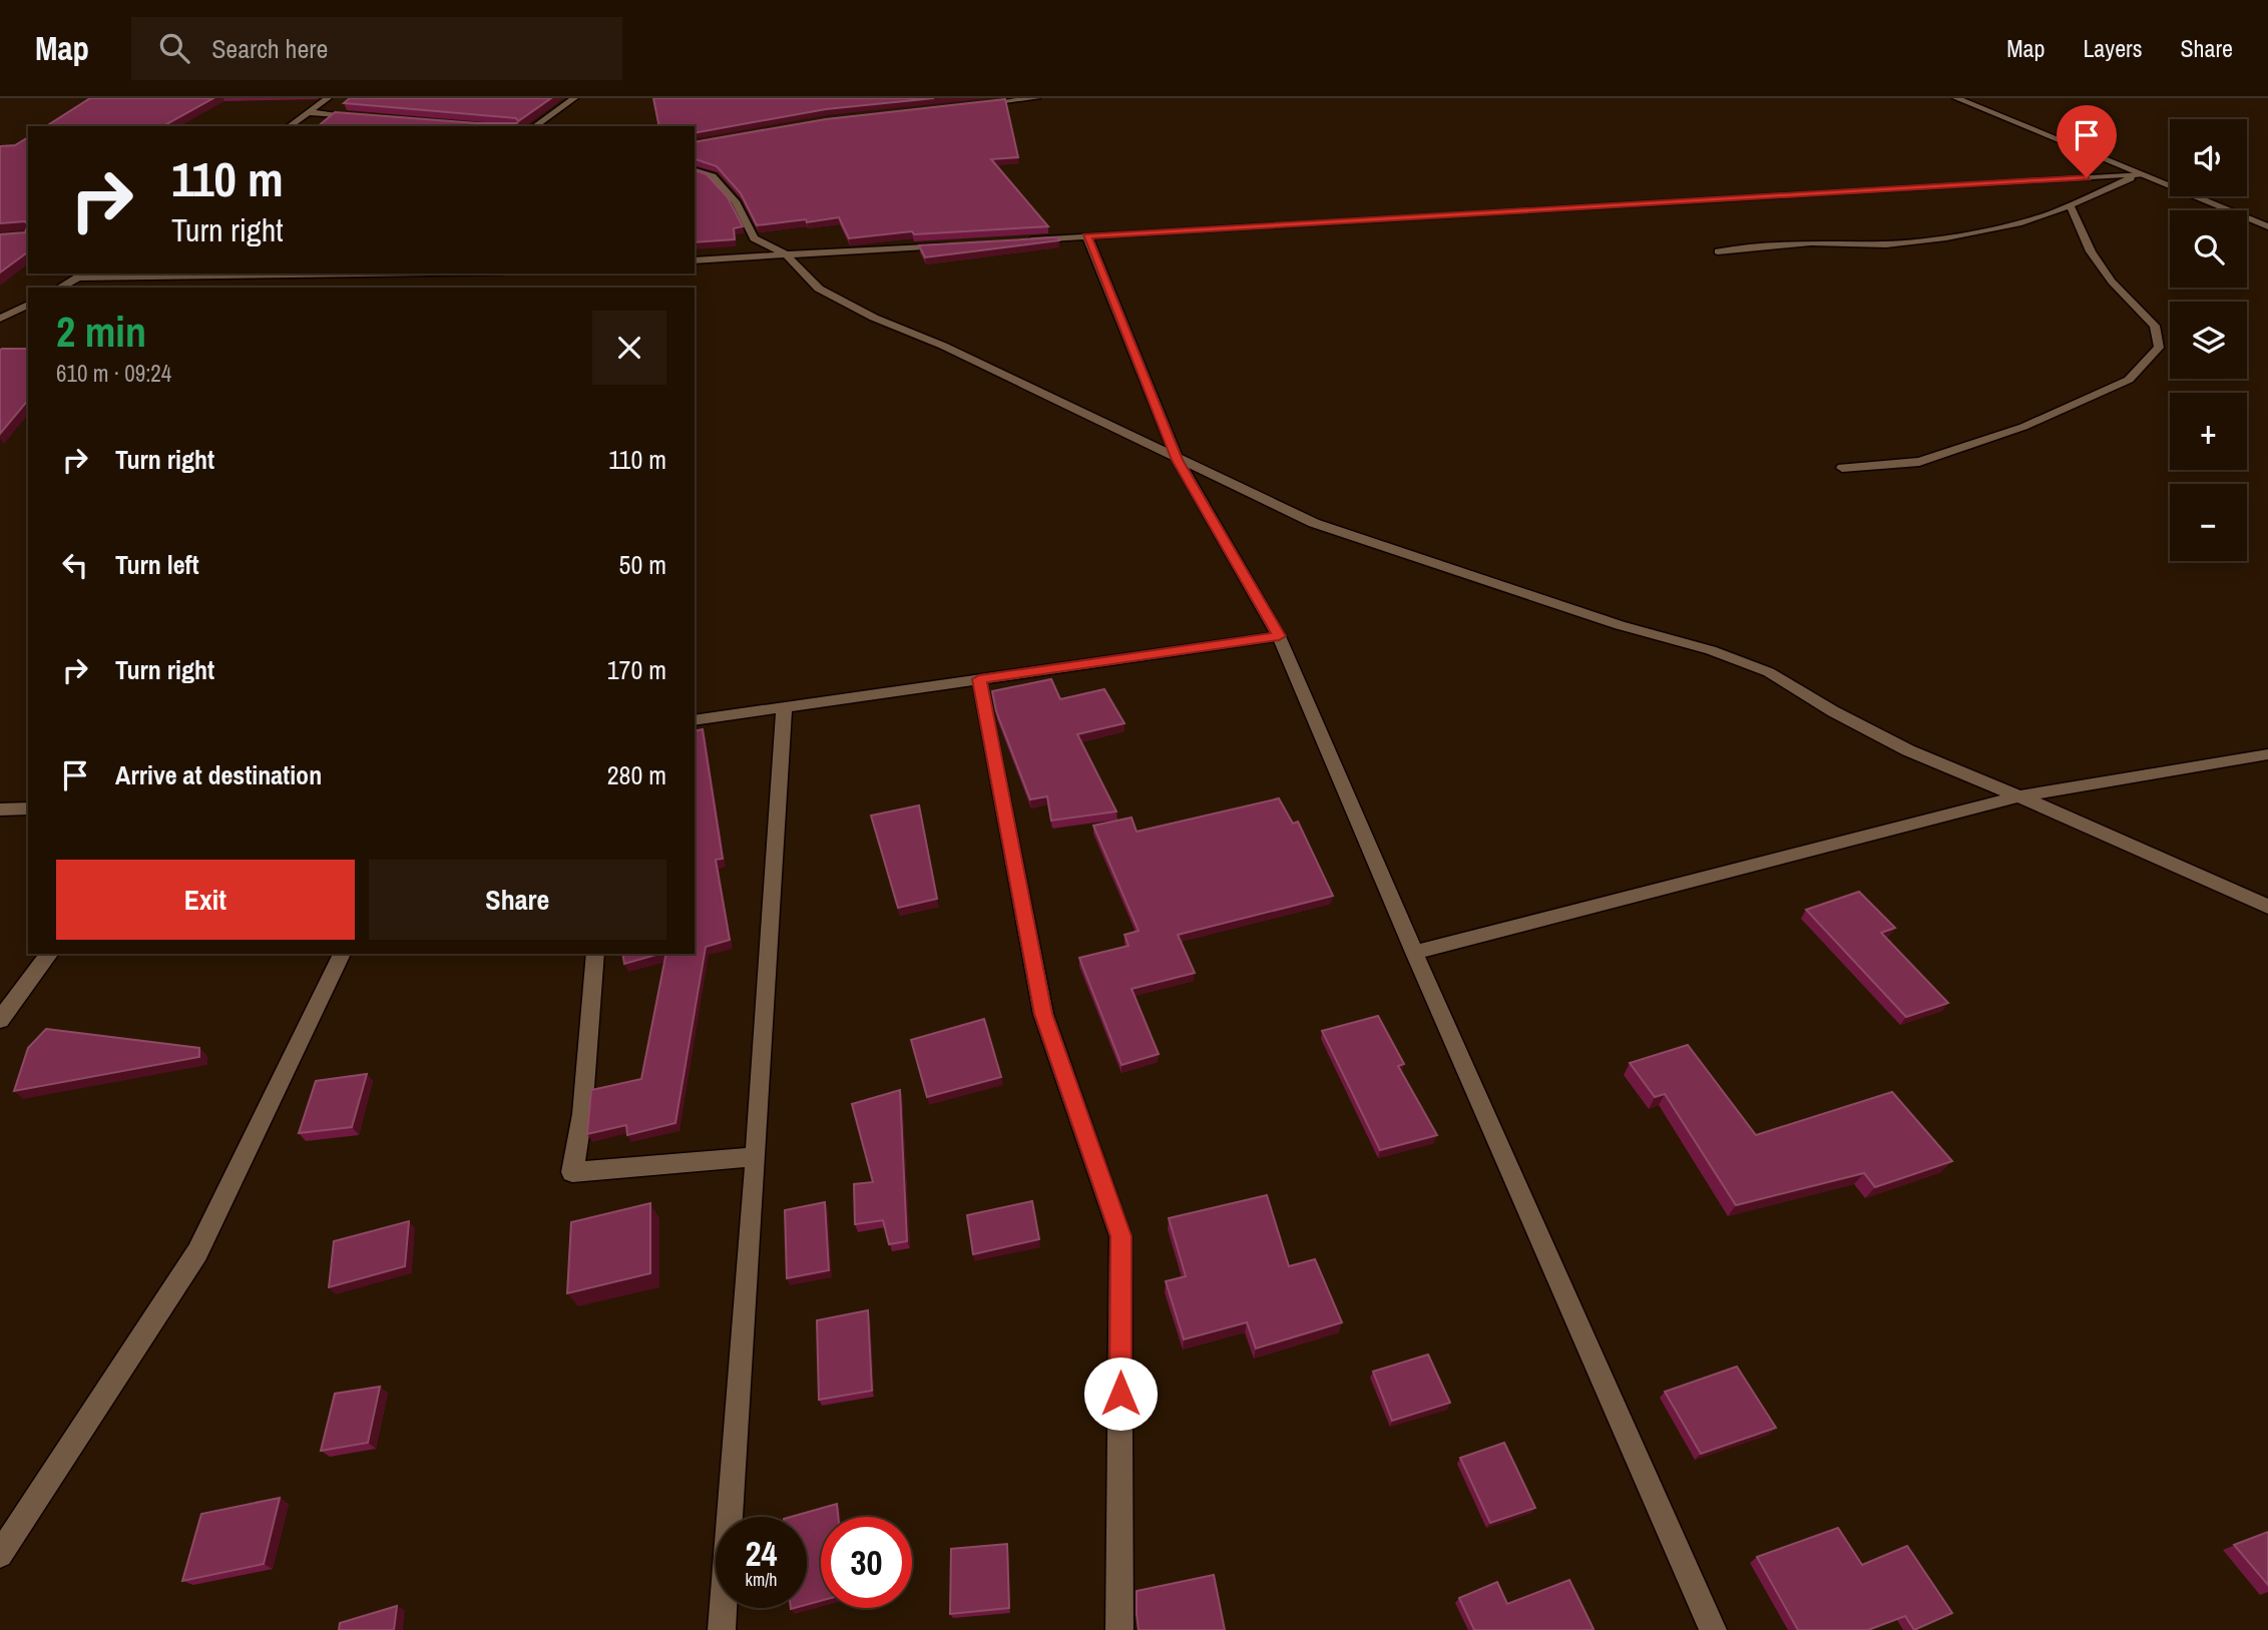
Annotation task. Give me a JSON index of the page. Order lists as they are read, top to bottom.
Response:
{
  "page": {
    "header": "Map",
    "search": "Search here",
    "nav": ["Map", "Layers", "Share"],
    "map_buttons": ["+", "−"],
    "turn": ["110 m", "Turn right"],
    "heading": ["2 min", "610 m · 09:24"],
    "list": [
      {
        "name": "Turn right",
        "value": "110 m"
      },
      {
        "name": "Turn left",
        "value": "50 m"
      },
      {
        "name": "Turn right",
        "value": "170 m"
      },
      {
        "name": "Arrive at destination",
        "value": "280 m"
      }
    ],
    "buttons": ["Exit", "Share"],
    "speed": "24 km/h",
    "limit": "30"
  }
}
